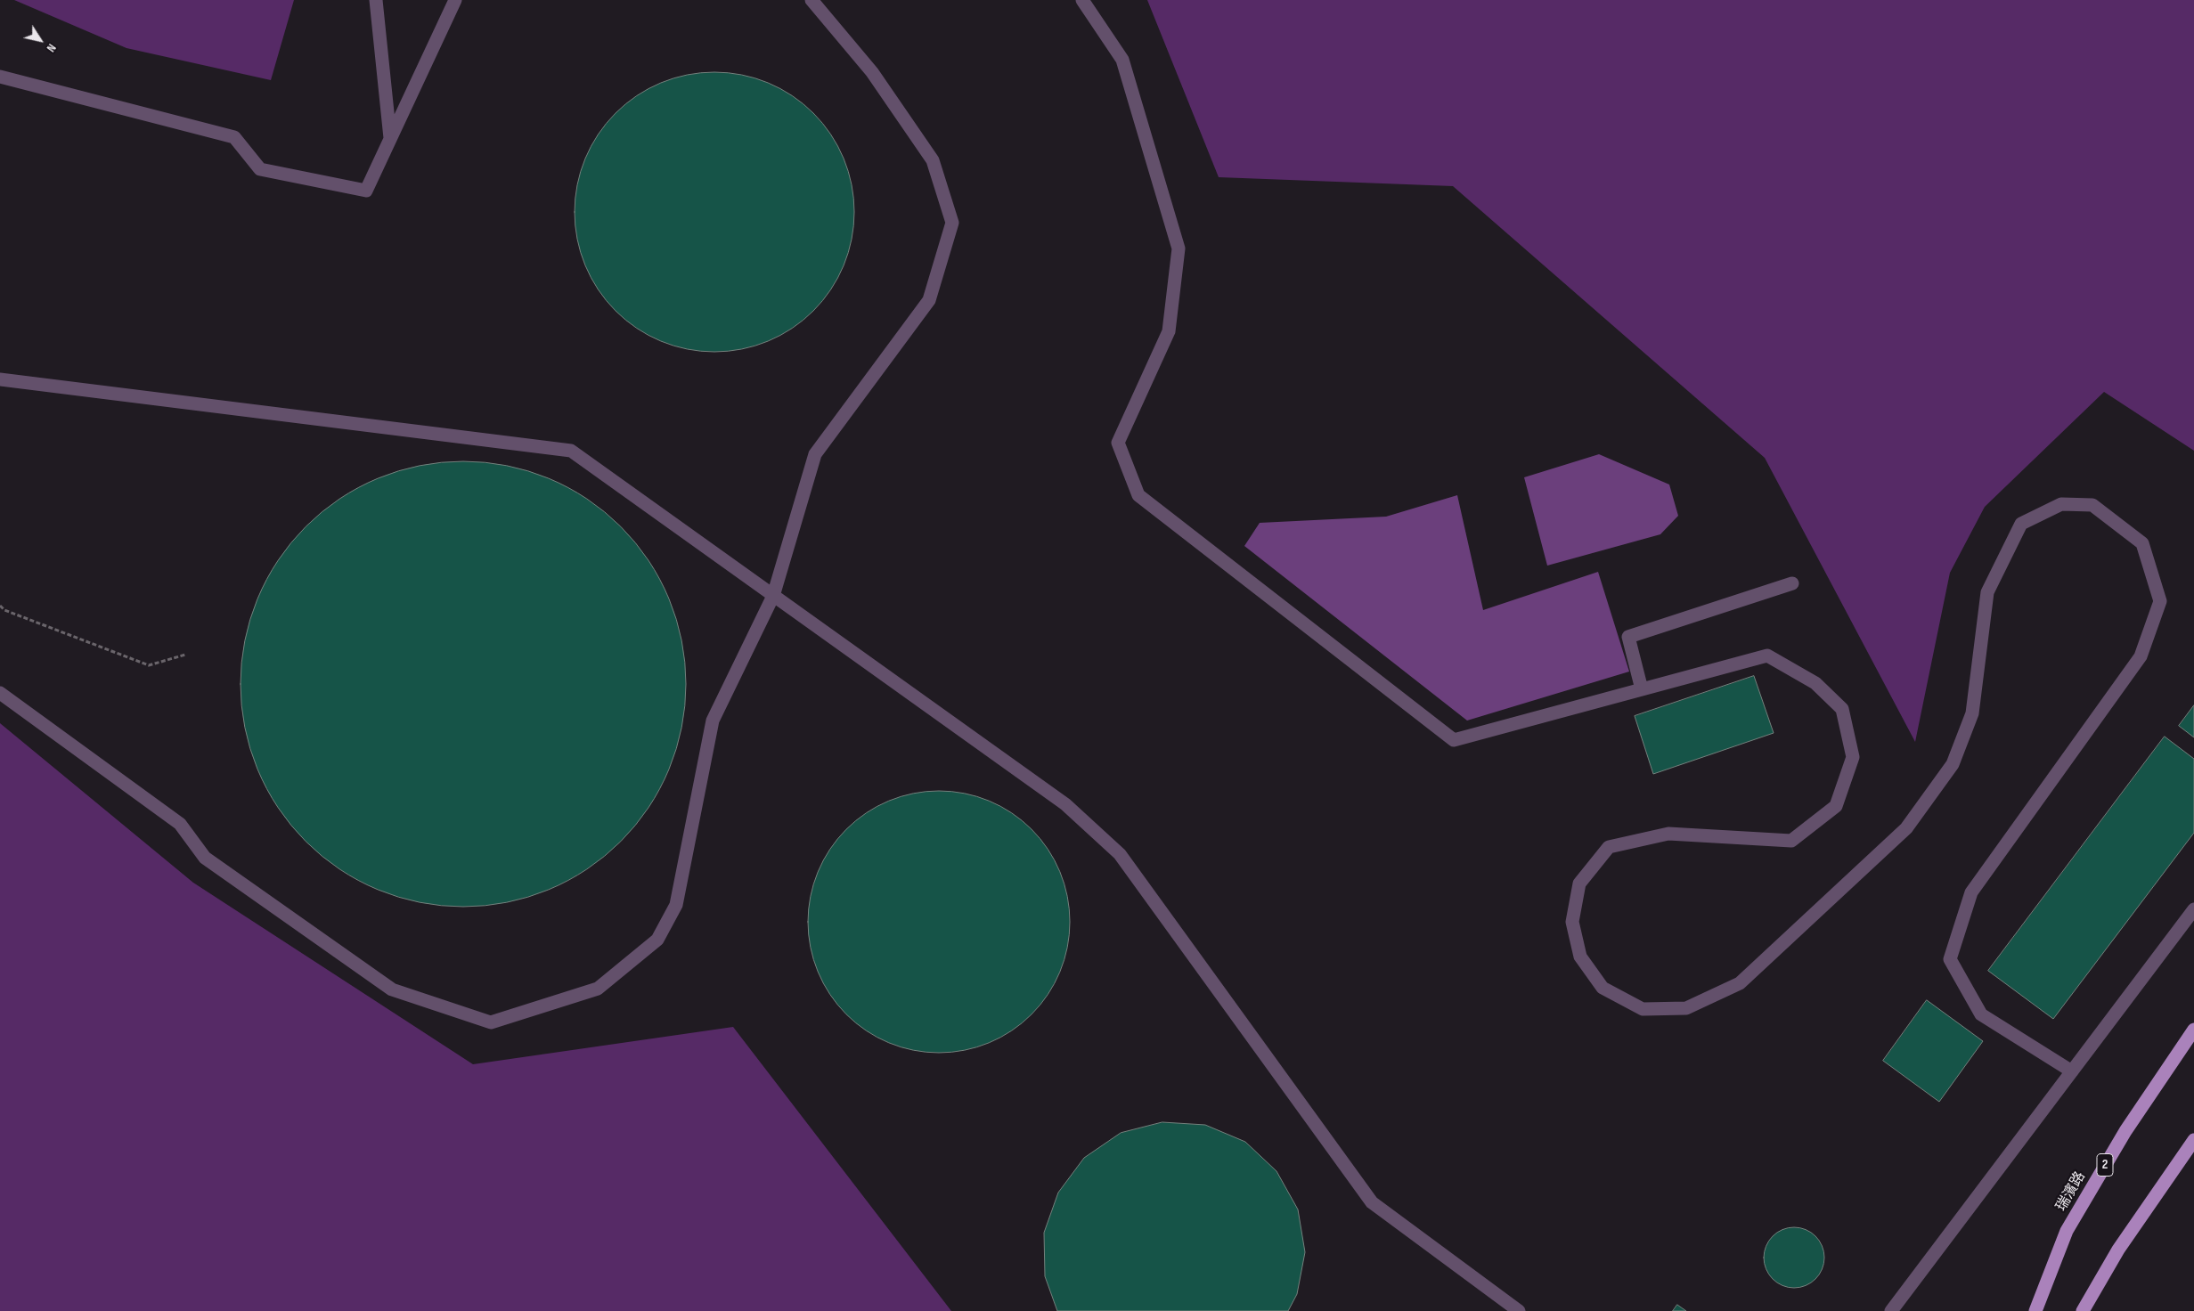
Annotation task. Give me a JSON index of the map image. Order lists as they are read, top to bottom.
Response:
{
  "streets": {
    "main road": ["2", "瑞濱路"]
  },
  "north": "bottom right"
}
